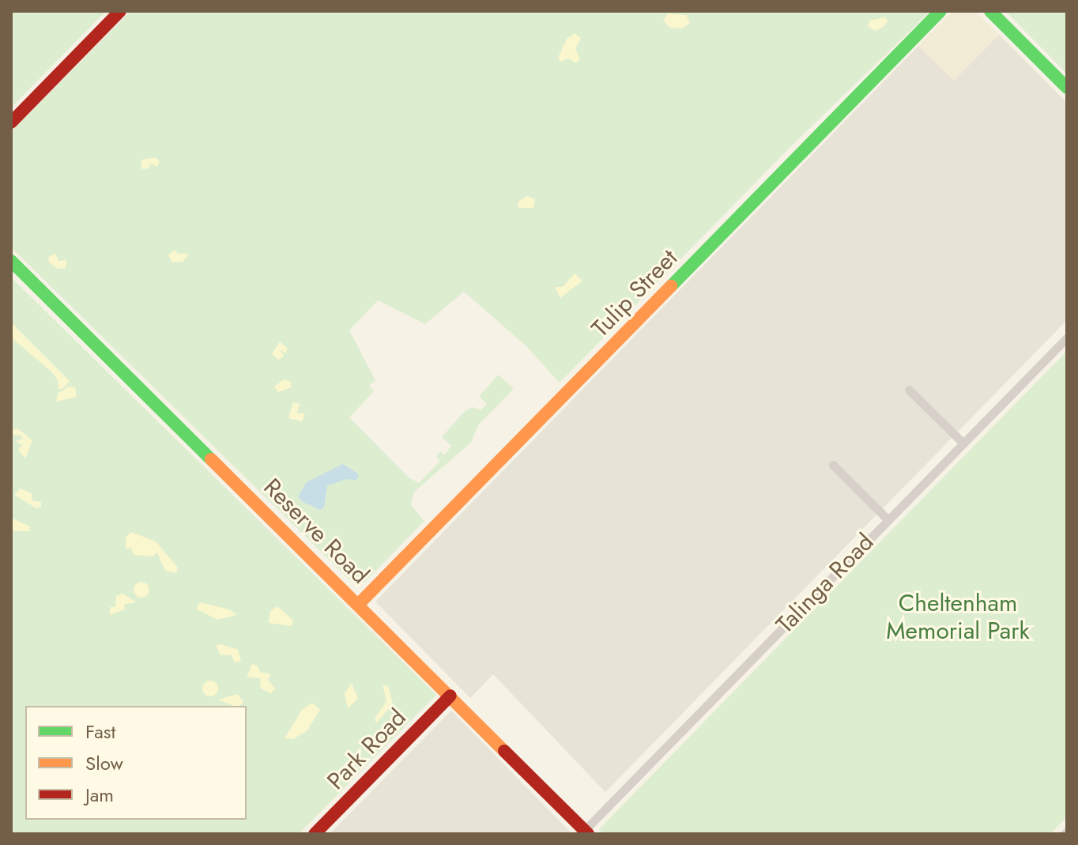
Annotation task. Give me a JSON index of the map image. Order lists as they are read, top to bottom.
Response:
{
  "streets": {
    "street": [
      "Tulip Street",
      "Reserve Road",
      "Talinga Road",
      "Park Road"
    ]
  },
  "crossings": [
    ["Tulip Street", "Reserve Road"],
    ["Reserve Road", "Talinga Road"],
    ["Reserve Road", "Park Road"]
  ],
  "parks": ["Cheltenham Memorial Park"],
  "legend": ["Fast", "Slow", "Jam"]
}
